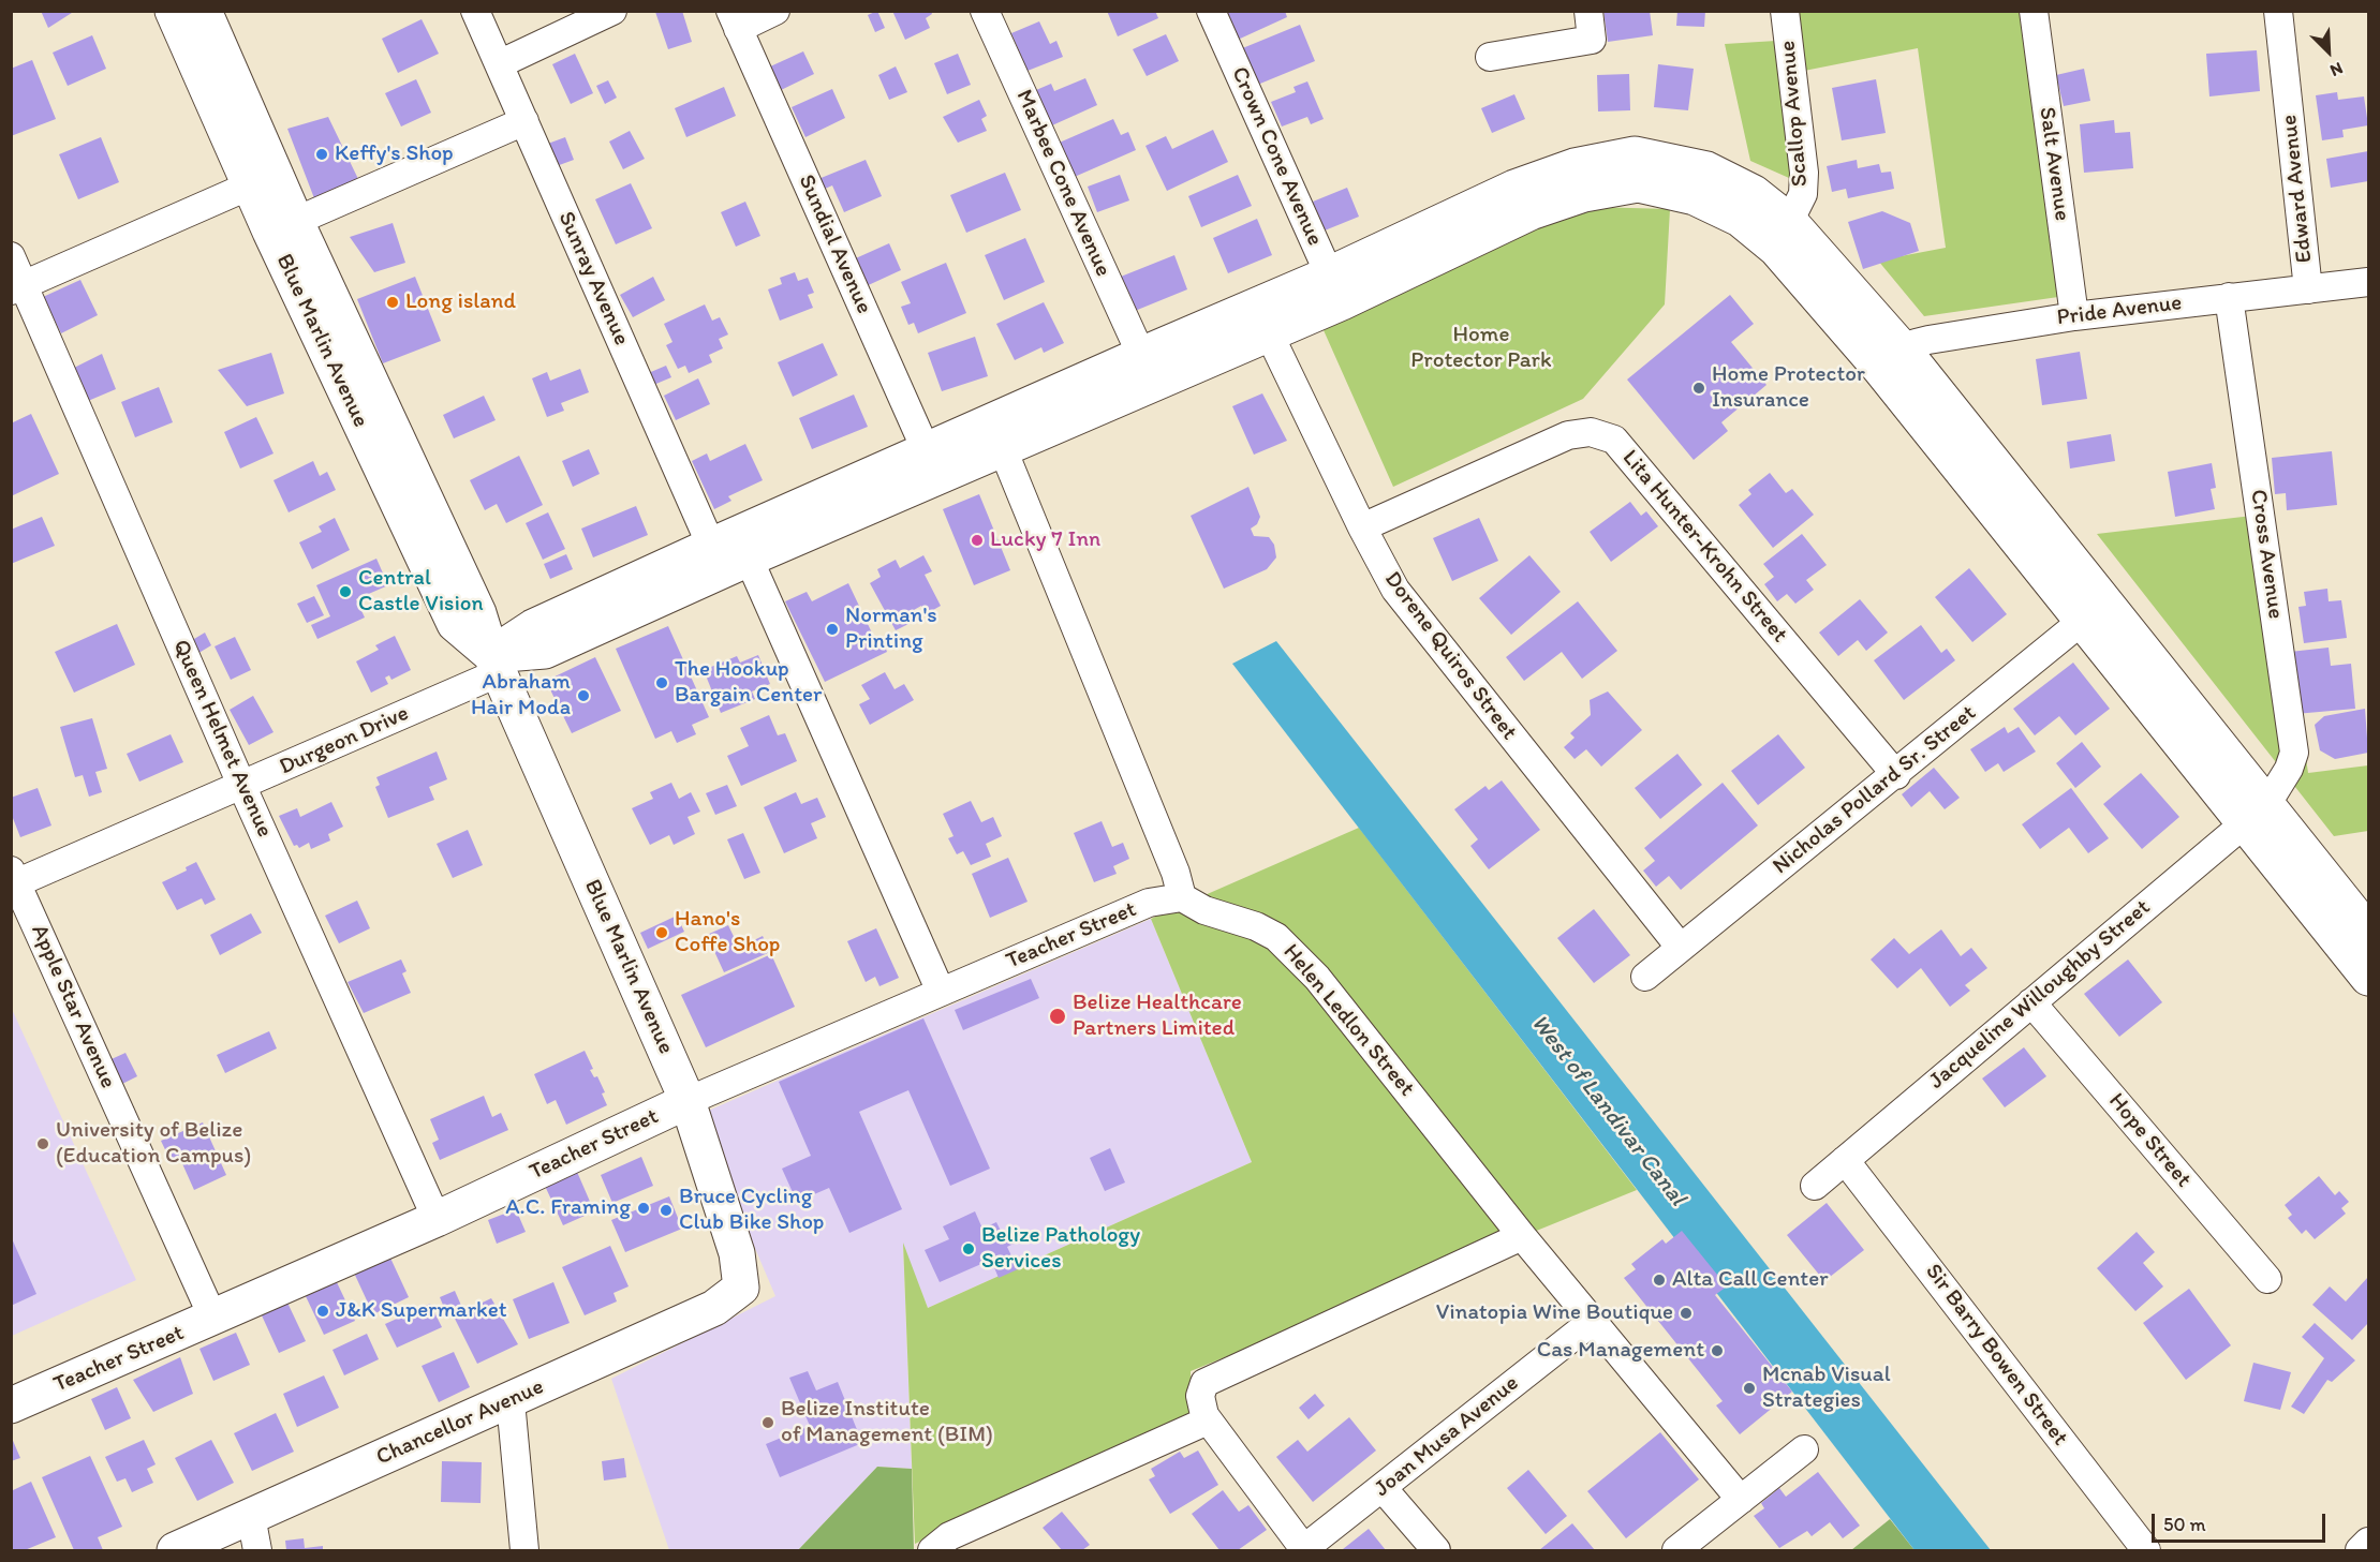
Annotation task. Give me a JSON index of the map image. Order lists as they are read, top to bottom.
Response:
{
  "streets": {
    "street": [
      "Scallop Avenue",
      "Crown Cone Avenue",
      "Salt Avenue",
      "Marbee Cone Avenue",
      "Edward Avenue",
      "Sundial Avenue",
      "Sunray Avenue",
      "Pride Avenue",
      "Blue Marlin Avenue",
      "Lita Hunter-Krohn Street",
      "Cross Avenue",
      "Dorene Quiros Street",
      "Queen Helmet Avenue",
      "Durgeon Drive",
      "Nicholas Pollard Sr. Street",
      "Teacher Street",
      "Jacqueline Willoughby Street",
      "Apple Star Avenue",
      "Helen Ledlon Street",
      "Hope Street",
      "Sir Barry Bowen Street",
      "Chancellor Avenue",
      "Joan Musa Avenue"
    ]
  },
  "crossings": [
    ["Salt Avenue", "Pride Avenue"],
    ["Edward Avenue", "Pride Avenue"],
    ["Pride Avenue", "Cross Avenue"],
    ["Blue Marlin Avenue", "Durgeon Drive"],
    ["Blue Marlin Avenue", "Teacher Street"],
    ["Blue Marlin Avenue", "Chancellor Avenue"],
    ["Lita Hunter-Krohn Street", "Dorene Quiros Street"],
    ["Lita Hunter-Krohn Street", "Nicholas Pollard Sr. Street"],
    ["Cross Avenue", "Jacqueline Willoughby Street"],
    ["Dorene Quiros Street", "Nicholas Pollard Sr. Street"],
    ["Queen Helmet Avenue", "Durgeon Drive"],
    ["Queen Helmet Avenue", "Teacher Street"],
    ["Durgeon Drive", "Apple Star Avenue"],
    ["Teacher Street", "Apple Star Avenue"],
    ["Teacher Street", "Helen Ledlon Street"],
    ["Jacqueline Willoughby Street", "Hope Street"],
    ["Jacqueline Willoughby Street", "Sir Barry Bowen Street"],
    ["Helen Ledlon Street", "Joan Musa Avenue"]
  ],
  "water": ["West of Landivar Canal"],
  "parks": ["Home Protector Park"],
  "places": [
    "Keffy's Shop",
    "Long island",
    "Home Protector Insurance",
    "Lucky 7 Inn",
    "Central Castle Vision",
    "Norman's Printing",
    "The Hookup Bargain Center",
    "Abraham Hair Moda",
    "Hano's Coffe Shop",
    "Belize Healthcare Partners Limited",
    "University of Belize (Education Campus)",
    "A.C. Framing",
    "Bruce Cycling Club Bike Shop",
    "Belize Pathology Services",
    "Alta Call Center",
    "J&K Supermarket",
    "Vinatopia Wine Boutique",
    "Cas Management",
    "Mcnab Visual Strategies",
    "Belize Institute of Management (BIM)"
  ],
  "scale_bar": "50 m",
  "north": "bottom right"
}
